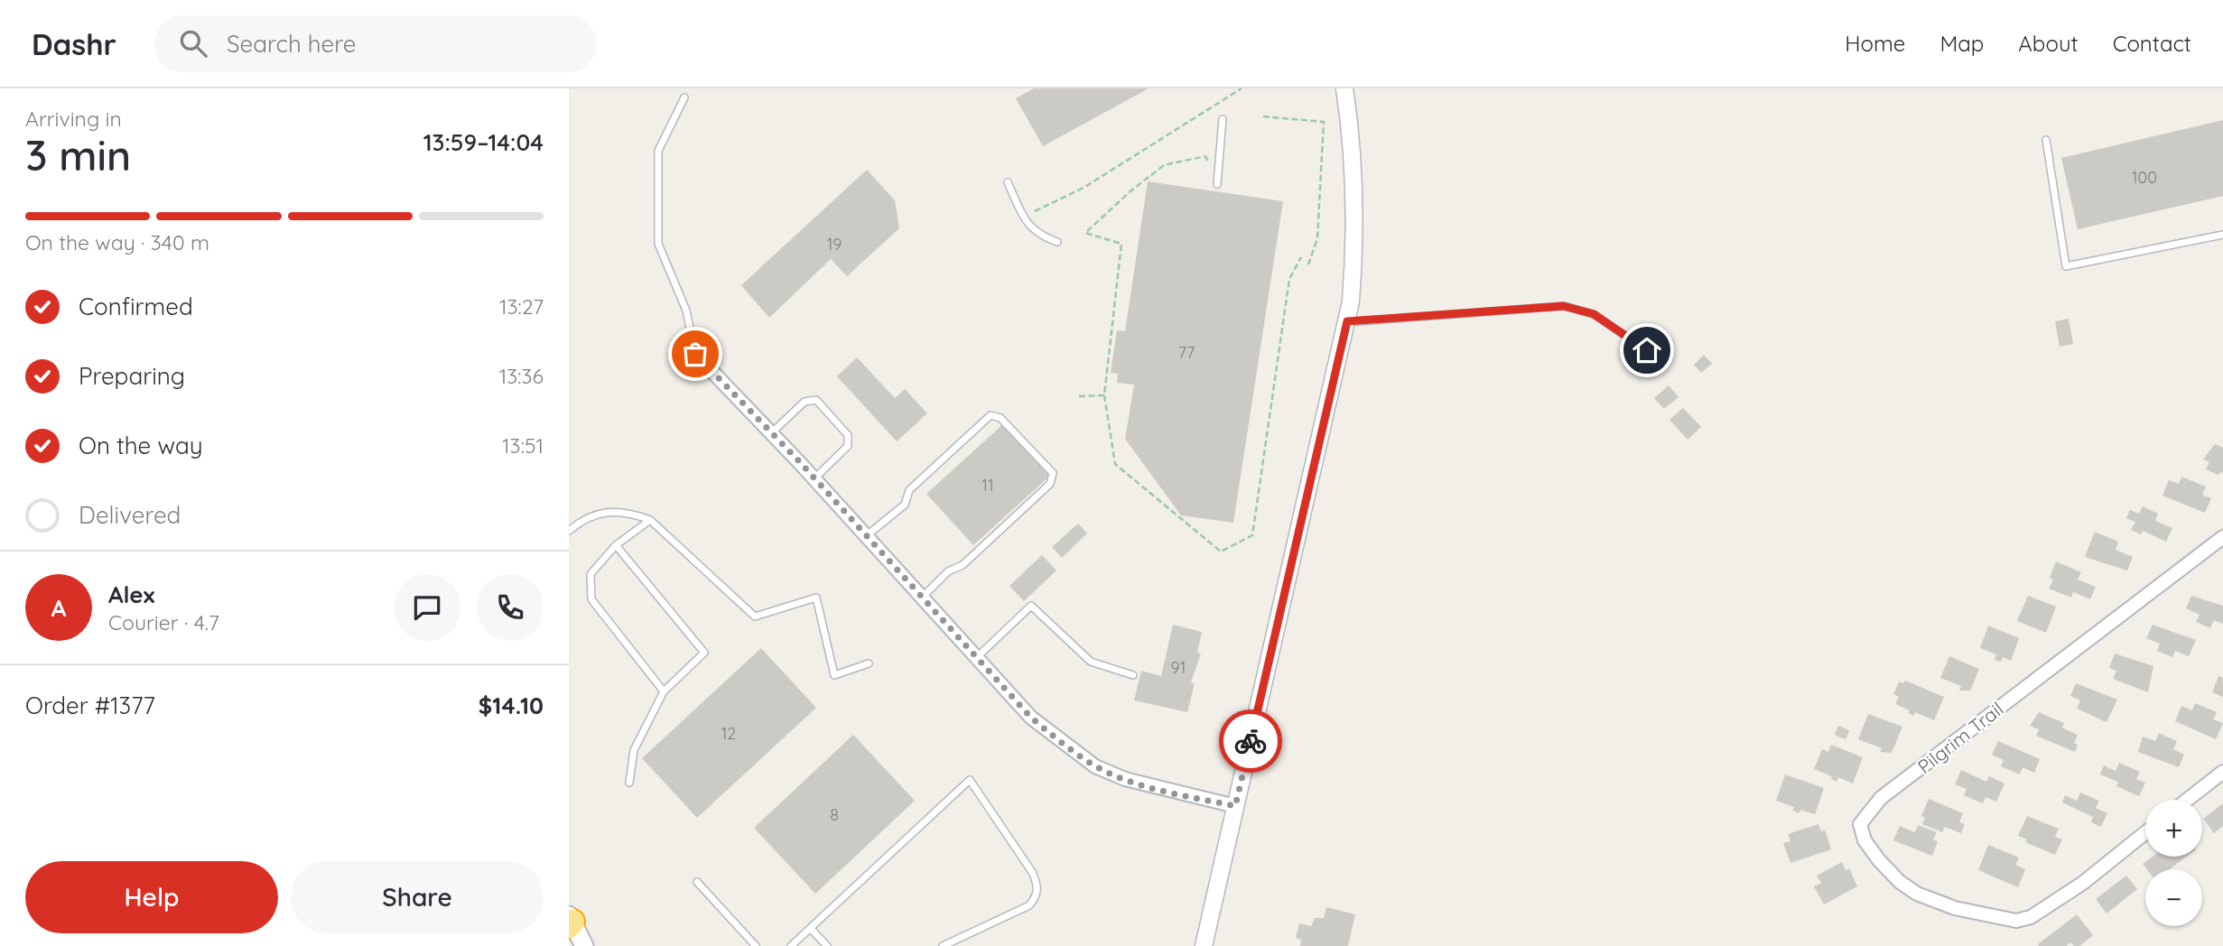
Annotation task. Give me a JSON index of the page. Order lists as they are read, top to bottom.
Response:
{
  "streets": {
    "street": ["Pilgrim Trail"]
  },
  "house_numbers": [
    "100",
    "19",
    "77",
    "11",
    "91",
    "12",
    "8"
  ],
  "page": {
    "header": "Dashr",
    "search": "Search here",
    "nav": [
      "Home",
      "Map",
      "About",
      "Contact"
    ],
    "heading": ["3 min", "Arriving in", "13:59–14:04"],
    "panel": [
      "Alex",
      "Courier · 4.7",
      "Order #1377",
      "$14.10"
    ],
    "bar": "On the way · 340 m",
    "list": [
      ["Confirmed", "13:27"],
      ["Preparing", "13:36"],
      ["On the way", "13:51"],
      "Delivered"
    ],
    "round": "A",
    "map_buttons": ["+", "−"],
    "buttons": ["Help", "Share"]
  }
}
